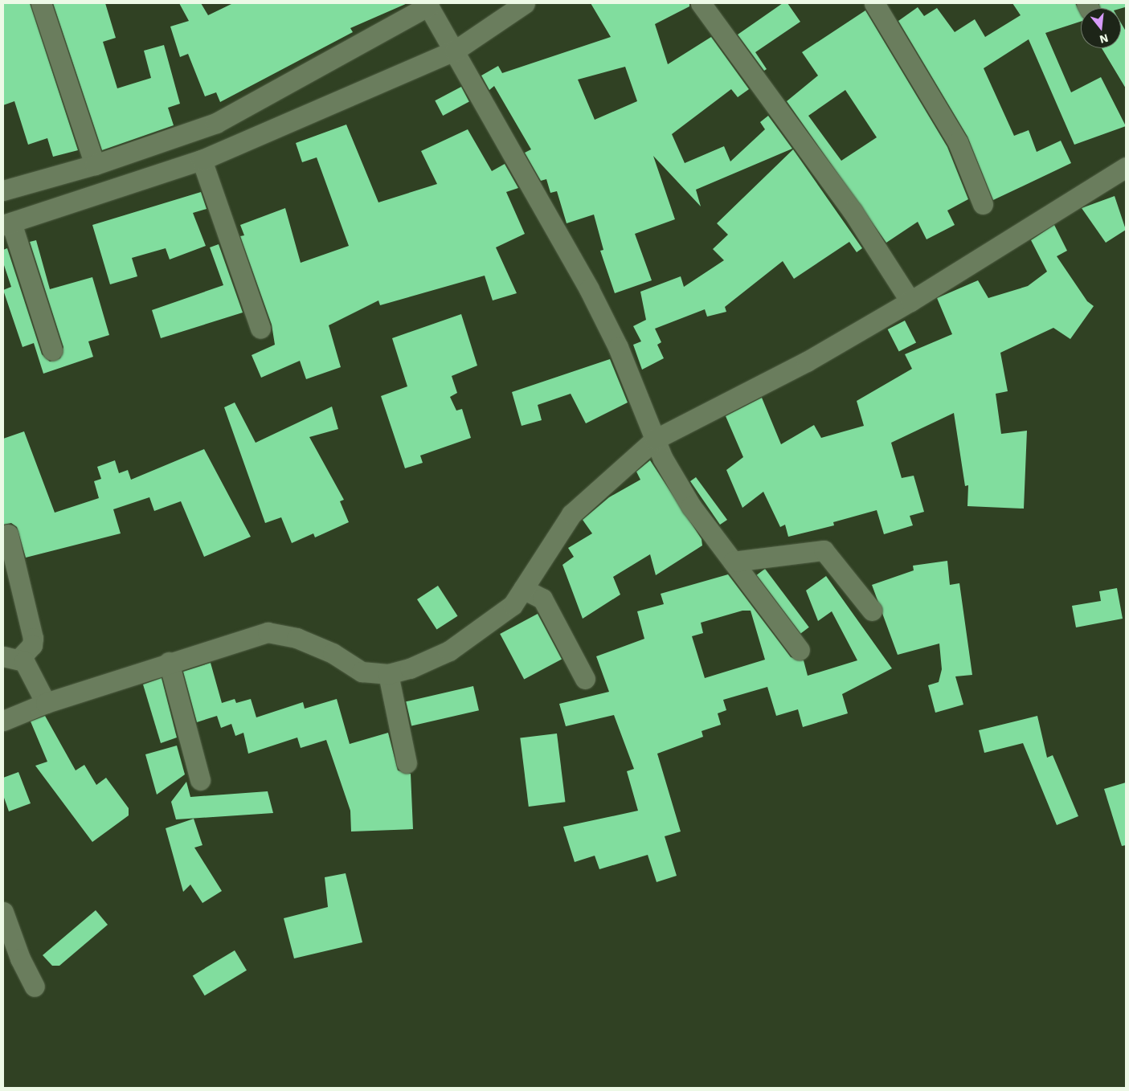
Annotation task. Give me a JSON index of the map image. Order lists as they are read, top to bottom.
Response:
{
  "north": "bottom"
}
